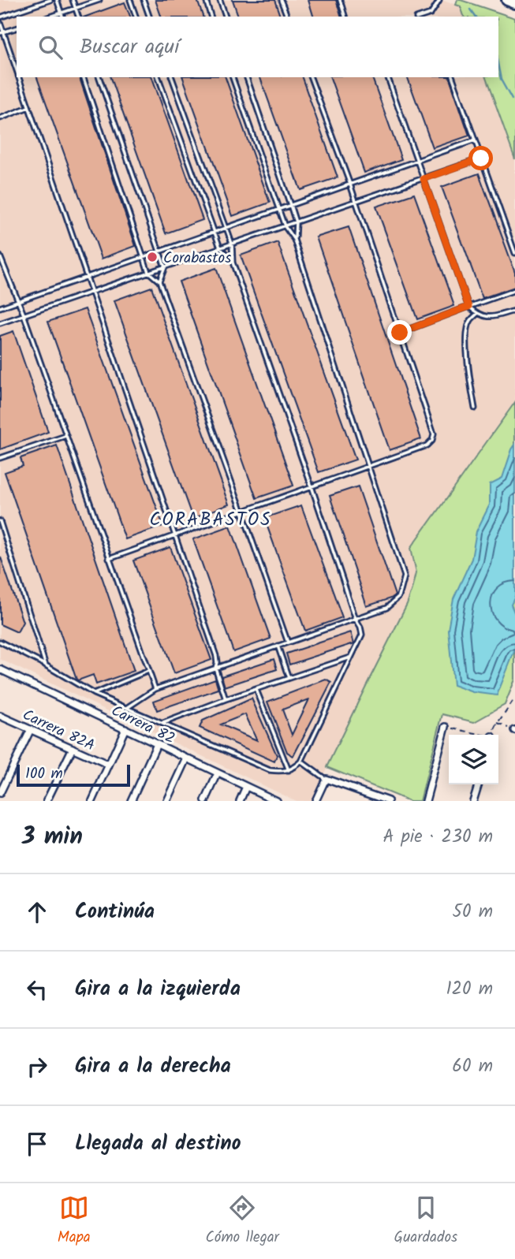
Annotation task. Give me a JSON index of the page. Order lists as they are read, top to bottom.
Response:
{
  "streets": {
    "street": ["Carrera 82", "Carrera 82A"]
  },
  "districts": ["CORABASTOS"],
  "places": ["Corabastos"],
  "scale_bar": "100 m",
  "page": {
    "search": "Buscar aquí",
    "scale": "100 m",
    "heading": ["3 min", "A pie · 230 m"],
    "list": [
      ["Continúa", "50 m"],
      ["Gira a la izquierda", "120 m"],
      ["Gira a la derecha", "60 m"],
      "Llegada al destino"
    ],
    "nav": ["Mapa", "Cómo llegar", "Guardados"]
  }
}
